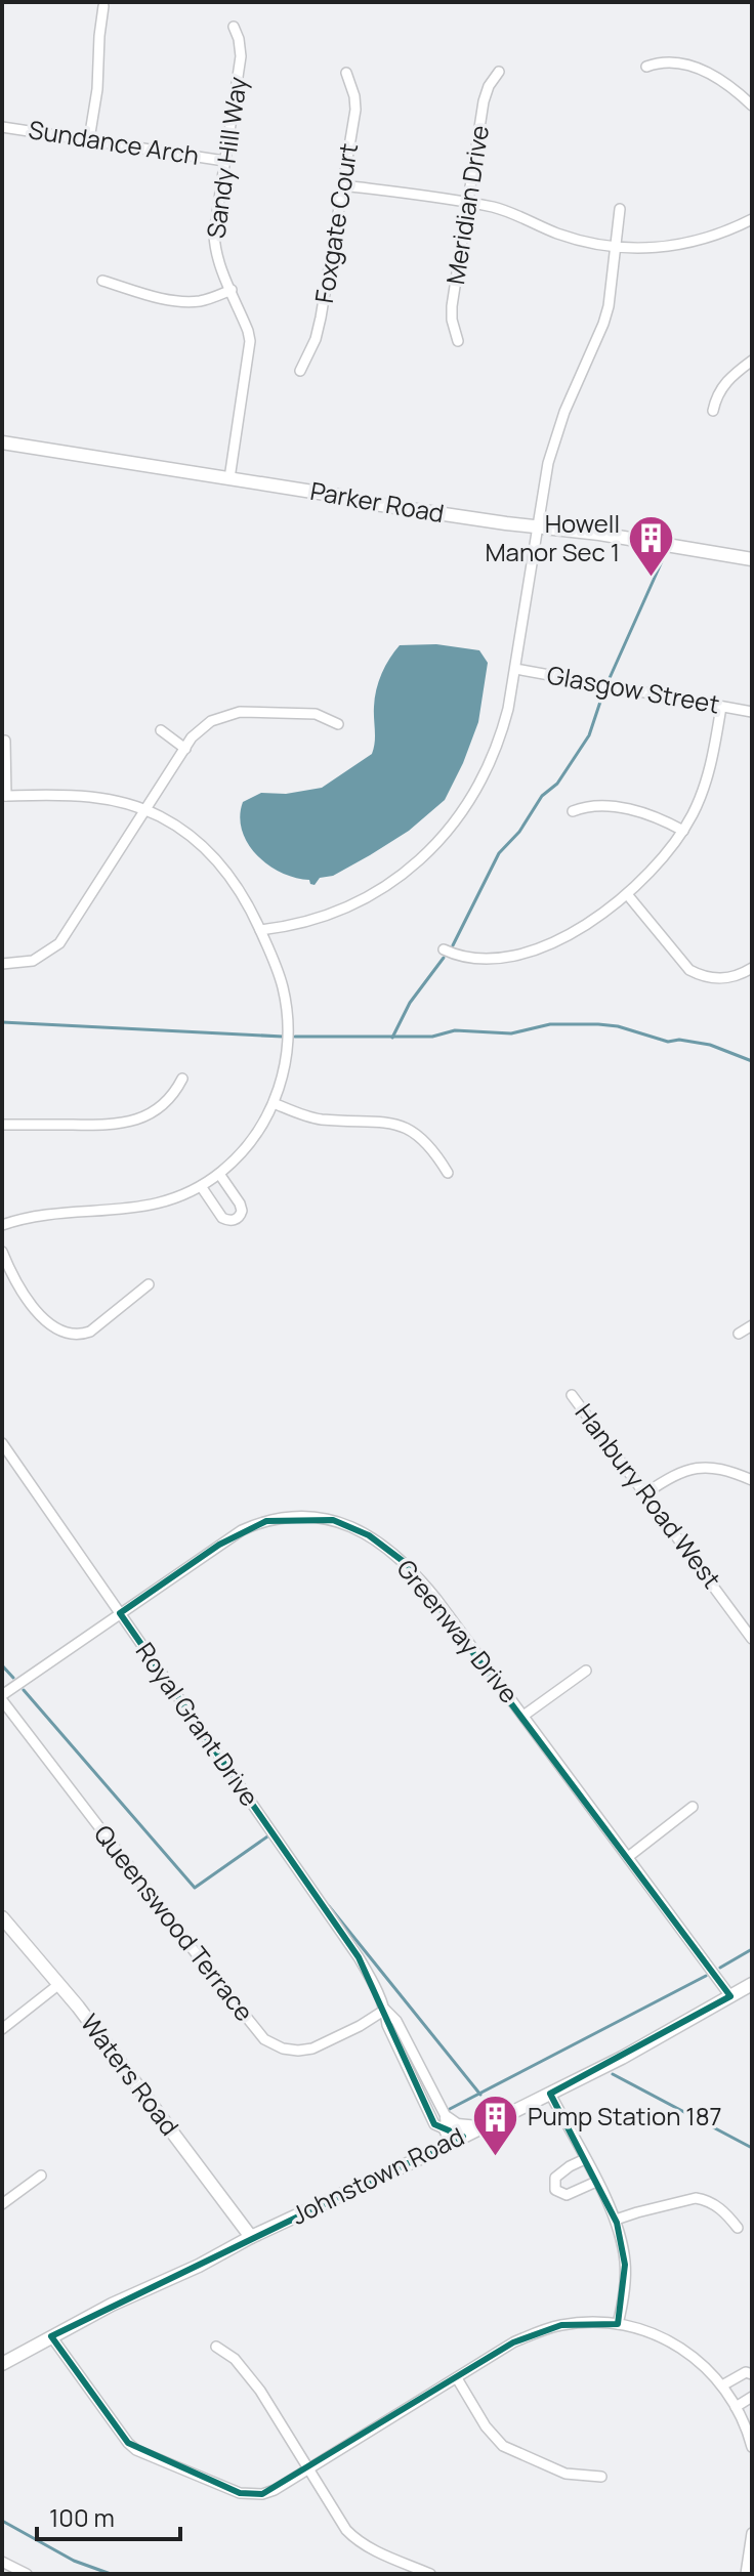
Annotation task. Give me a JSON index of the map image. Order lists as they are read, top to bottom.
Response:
{
  "streets": {
    "street": [
      "Sundance Arch",
      "Sandy Hill Way",
      "Meridian Drive",
      "Foxgate Court",
      "Parker Road",
      "Glasgow Street",
      "Hanbury Road West",
      "Greenway Drive",
      "Royal Grant Drive",
      "Queenswood Terrace",
      "Waters Road",
      "Johnstown Road"
    ]
  },
  "crossings": [
    ["Sundance Arch", "Sandy Hill Way"],
    ["Sandy Hill Way", "Parker Road"],
    ["Greenway Drive", "Royal Grant Drive"],
    ["Greenway Drive", "Queenswood Terrace"],
    ["Greenway Drive", "Johnstown Road"],
    ["Royal Grant Drive", "Queenswood Terrace"],
    ["Royal Grant Drive", "Johnstown Road"],
    ["Waters Road", "Johnstown Road"]
  ],
  "places": {
    "building": ["Howell Manor Sec 1", "Pump Station 187"]
  },
  "scale_bar": "100 m"
}
